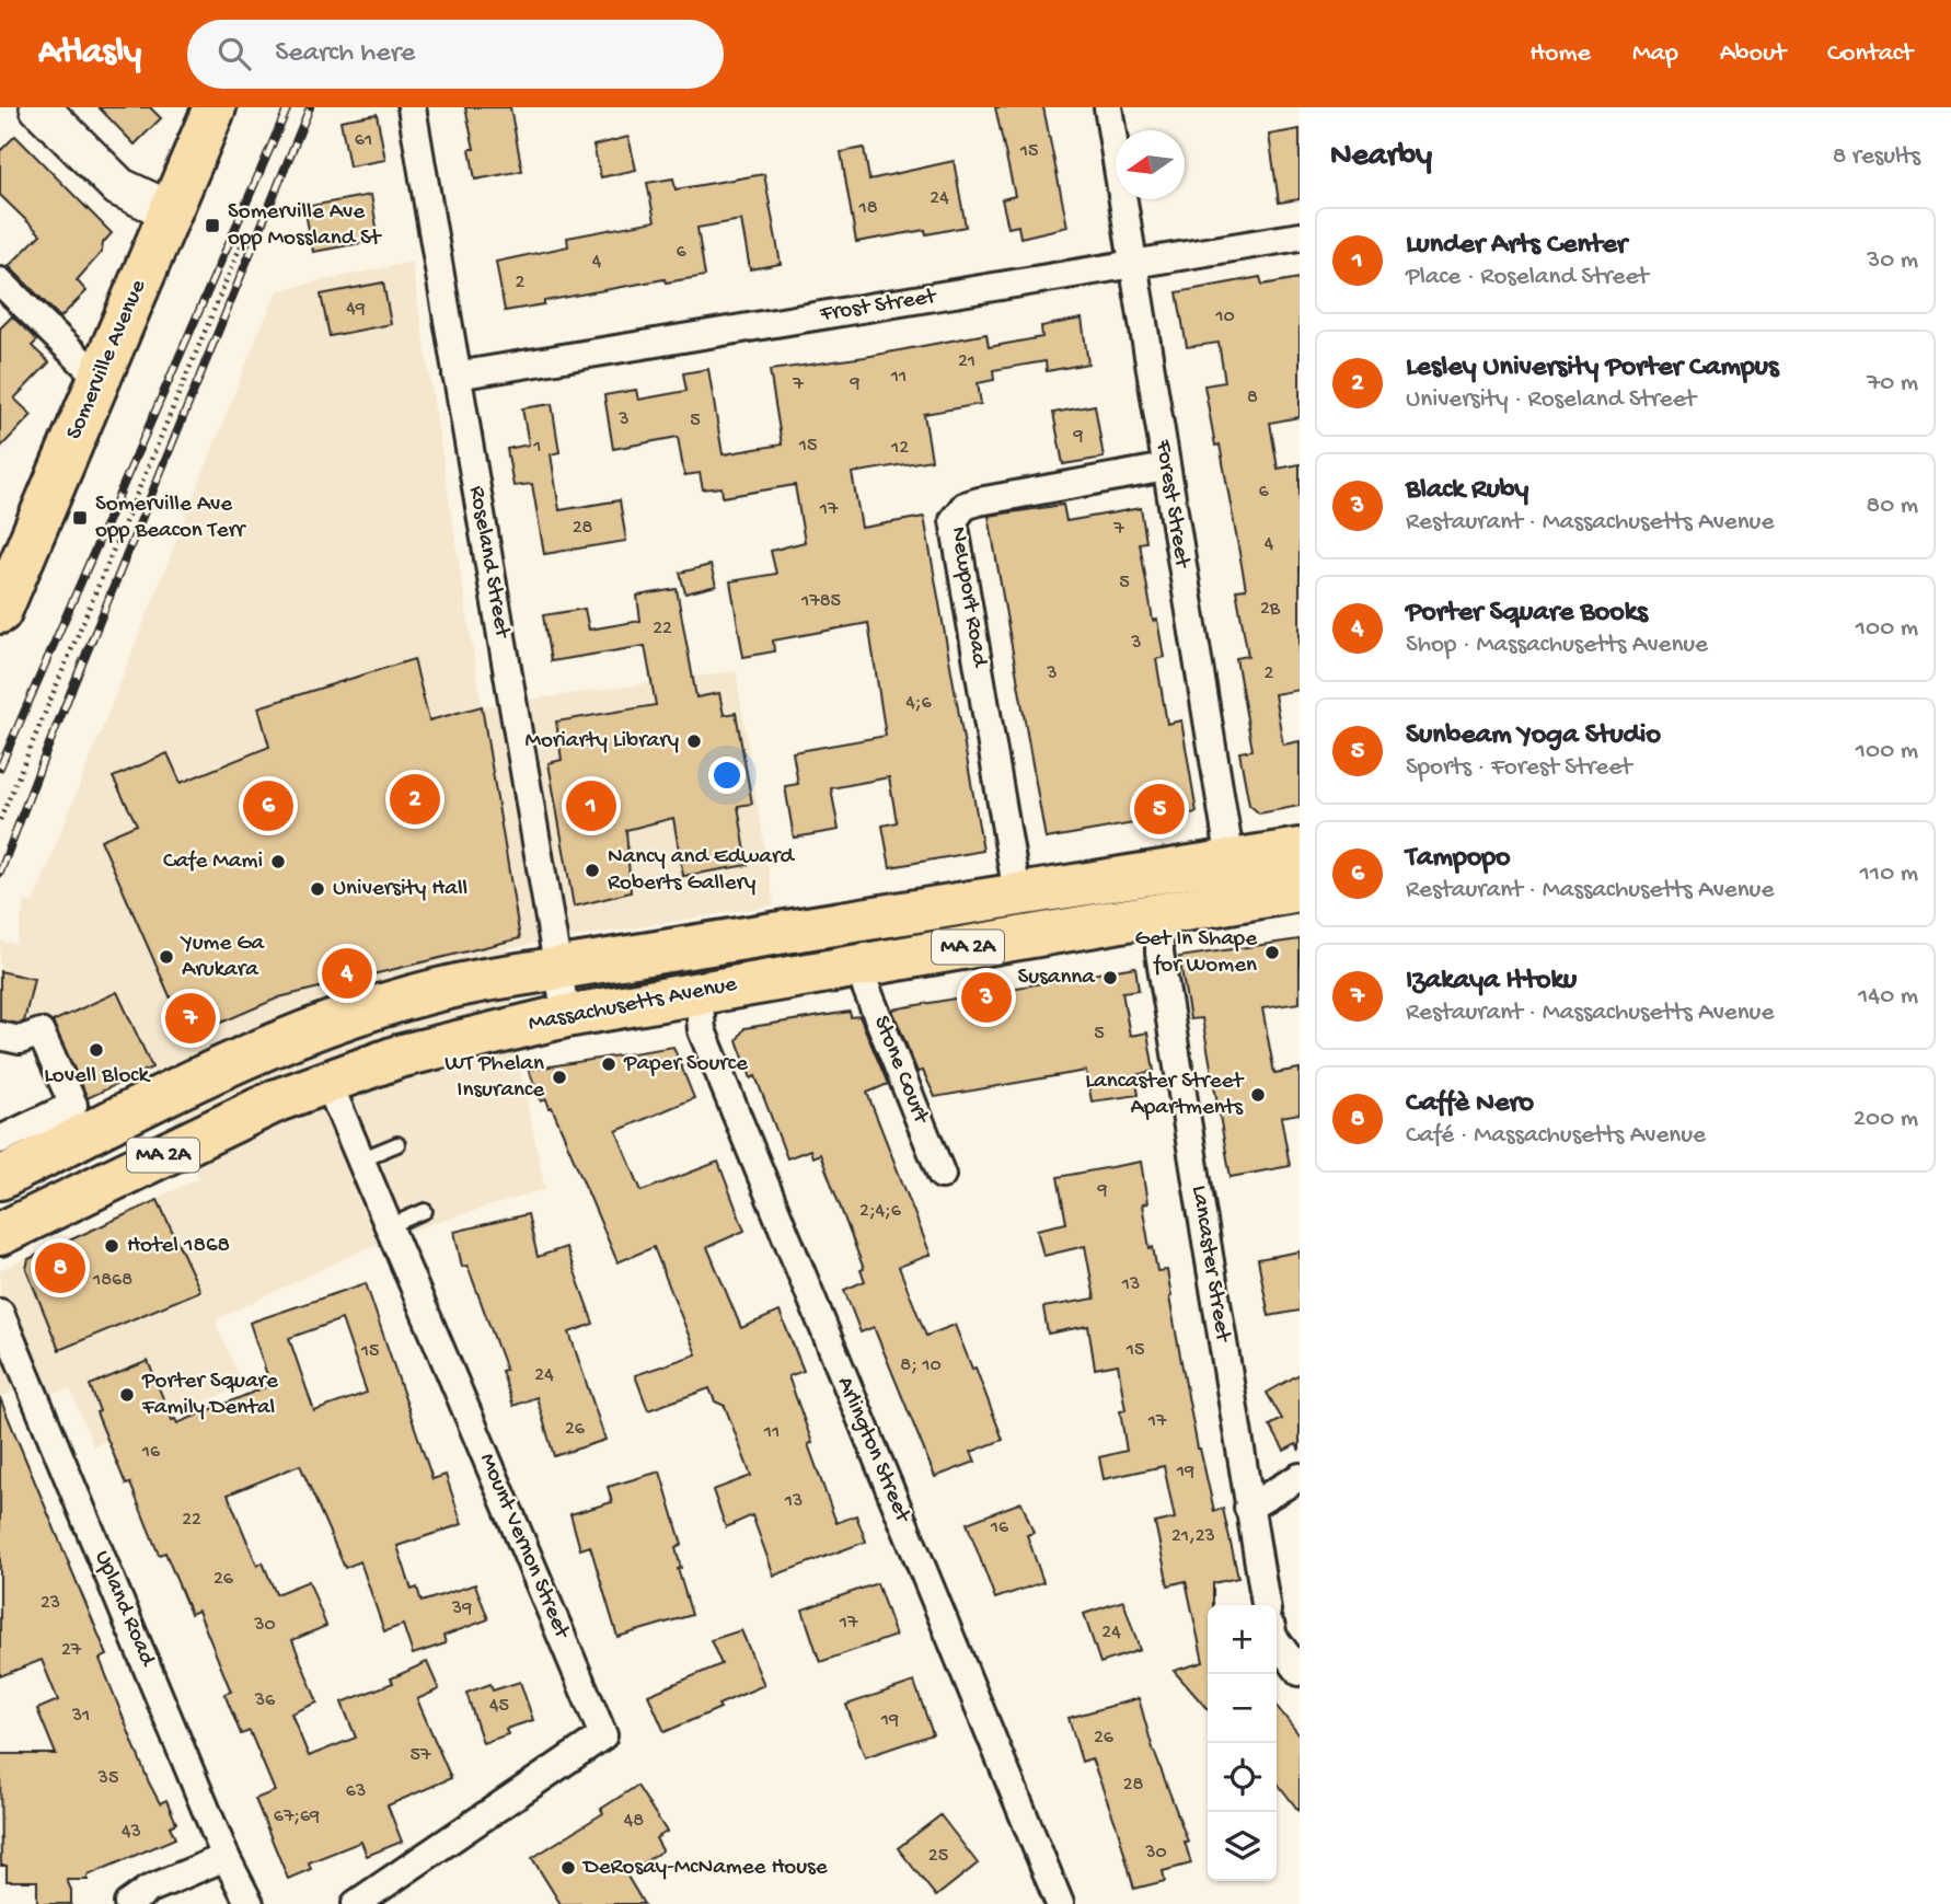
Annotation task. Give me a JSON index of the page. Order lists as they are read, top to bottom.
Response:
{
  "streets": {
    "main road": ["Somerville Avenue", "MA 2A", "Massachusetts Avenue"],
    "street": [
      "Frost Street",
      "Forest Street",
      "Roseland Street",
      "Newport Road",
      "Stone Court",
      "Lancaster Street",
      "Arlington Street",
      "Mount Vernon Street",
      "Upland Road"
    ]
  },
  "crossings": [
    ["Frost Street", "Forest Street"],
    ["Frost Street", "Roseland Street"],
    ["Forest Street", "Newport Road"],
    ["Forest Street", "Massachusetts Avenue"],
    ["Roseland Street", "Massachusetts Avenue"],
    ["Newport Road", "Massachusetts Avenue"],
    ["Massachusetts Avenue", "Stone Court"],
    ["Massachusetts Avenue", "Lancaster Street"],
    ["Massachusetts Avenue", "Arlington Street"],
    ["Massachusetts Avenue", "Mount Vernon Street"]
  ],
  "places": {
    "transit": ["Somerville Ave opp Mossland St", "Somerville Ave opp Beacon Terr"],
    "other": [
      "Moriarty Library",
      "Cafe Mami",
      "Nancy and Edward Roberts Gallery",
      "University Hall",
      "Get In Shape for Women",
      "Yume Ga Arukara",
      "Susanna",
      "Lovell Block",
      "Paper Source",
      "WT Phelan Insurance",
      "Lancaster Street Apartments",
      "Hotel 1868",
      "Porter Square Family Dental",
      "DeRosay-McNamee House"
    ]
  },
  "house_numbers": [
    "61",
    "15",
    "24",
    "18",
    "6",
    "4",
    "2",
    "49",
    "10",
    "21",
    "11",
    "9",
    "7",
    "8",
    "3",
    "5",
    "9",
    "15",
    "1",
    "12",
    "6",
    "17",
    "28",
    "7",
    "4",
    "5",
    "1785",
    "2B",
    "22",
    "3",
    "3",
    "2",
    "4;6",
    "5",
    "9",
    "2;4;6",
    "1868",
    "13",
    "15",
    "15",
    "8; 10",
    "24",
    "17",
    "26",
    "11",
    "16",
    "19",
    "13",
    "22",
    "16",
    "21,23",
    "26",
    "23",
    "39",
    "17",
    "30",
    "24",
    "27",
    "36",
    "45",
    "31",
    "19",
    "26",
    "57",
    "35",
    "28",
    "63",
    "67;69",
    "48",
    "43",
    "30",
    "25"
  ],
  "north": "left",
  "page": {
    "header": "Atlasly",
    "search": "Search here",
    "nav": [
      "Home",
      "Map",
      "About",
      "Contact"
    ],
    "heading": ["Nearby", "8 results"],
    "list": [
      {
        "mark": "1",
        "name": "Lunder Arts Center",
        "note": "Place · Roseland Street",
        "value": "30 m"
      },
      {
        "mark": "2",
        "name": "Lesley University Porter Campus",
        "note": "University · Roseland Street",
        "value": "70 m"
      },
      {
        "mark": "3",
        "name": "Black Ruby",
        "note": "Restaurant · Massachusetts Avenue",
        "value": "80 m"
      },
      {
        "mark": "4",
        "name": "Porter Square Books",
        "note": "Shop · Massachusetts Avenue",
        "value": "100 m"
      },
      {
        "mark": "5",
        "name": "Sunbeam Yoga Studio",
        "note": "Sports · Forest Street",
        "value": "100 m"
      },
      {
        "mark": "6",
        "name": "Tampopo",
        "note": "Restaurant · Massachusetts Avenue",
        "value": "110 m"
      },
      {
        "mark": "7",
        "name": "Izakaya Ittoku",
        "note": "Restaurant · Massachusetts Avenue",
        "value": "140 m"
      },
      {
        "mark": "8",
        "name": "Caffè Nero",
        "note": "Café · Massachusetts Avenue",
        "value": "200 m"
      }
    ],
    "pins": [
      "2",
      "1",
      "6",
      "5",
      "4",
      "3",
      "7",
      "8"
    ],
    "map_buttons": ["+", "−"]
  }
}
